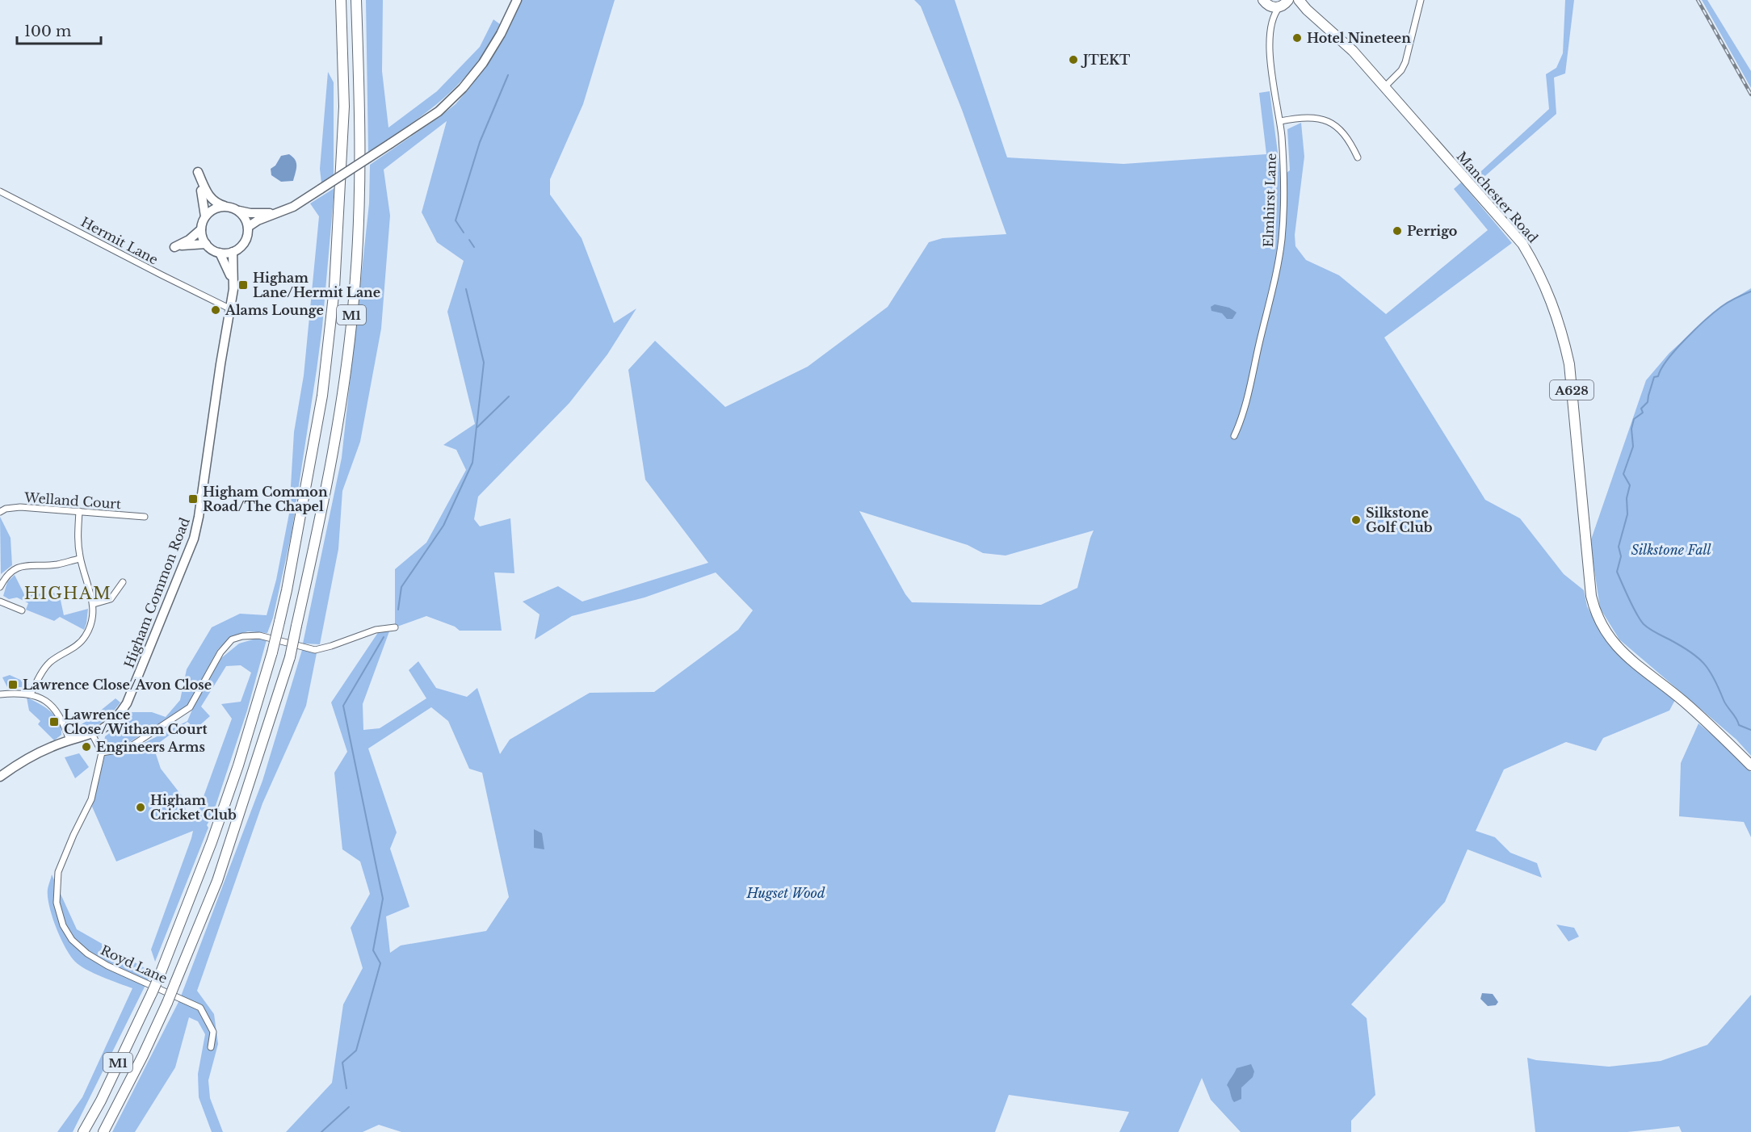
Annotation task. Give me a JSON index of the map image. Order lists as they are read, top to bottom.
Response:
{
  "streets": {
    "highway": ["Manchester Road", "M1", "A628"],
    "street": [
      "Elmhirst Lane",
      "Hermit Lane",
      "Welland Court",
      "Higham Common Road",
      "Royd Lane"
    ]
  },
  "crossings": [
    ["Hermit Lane", "Higham Common Road"]
  ],
  "districts": ["HIGHAM"],
  "parks": ["Silkstone Fall", "Hugset Wood"],
  "places": {
    "other": [
      "Hotel Nineteen",
      "JTEKT",
      "Perrigo",
      "Alams Lounge",
      "Silkstone Golf Club",
      "Engineers Arms",
      "Higham Cricket Club"
    ],
    "transit": [
      "Higham Lane/Hermit Lane",
      "Higham Common Road/The Chapel",
      "Lawrence Close/Avon Close",
      "Lawrence Close/Witham Court"
    ]
  },
  "scale_bar": "100 m"
}
